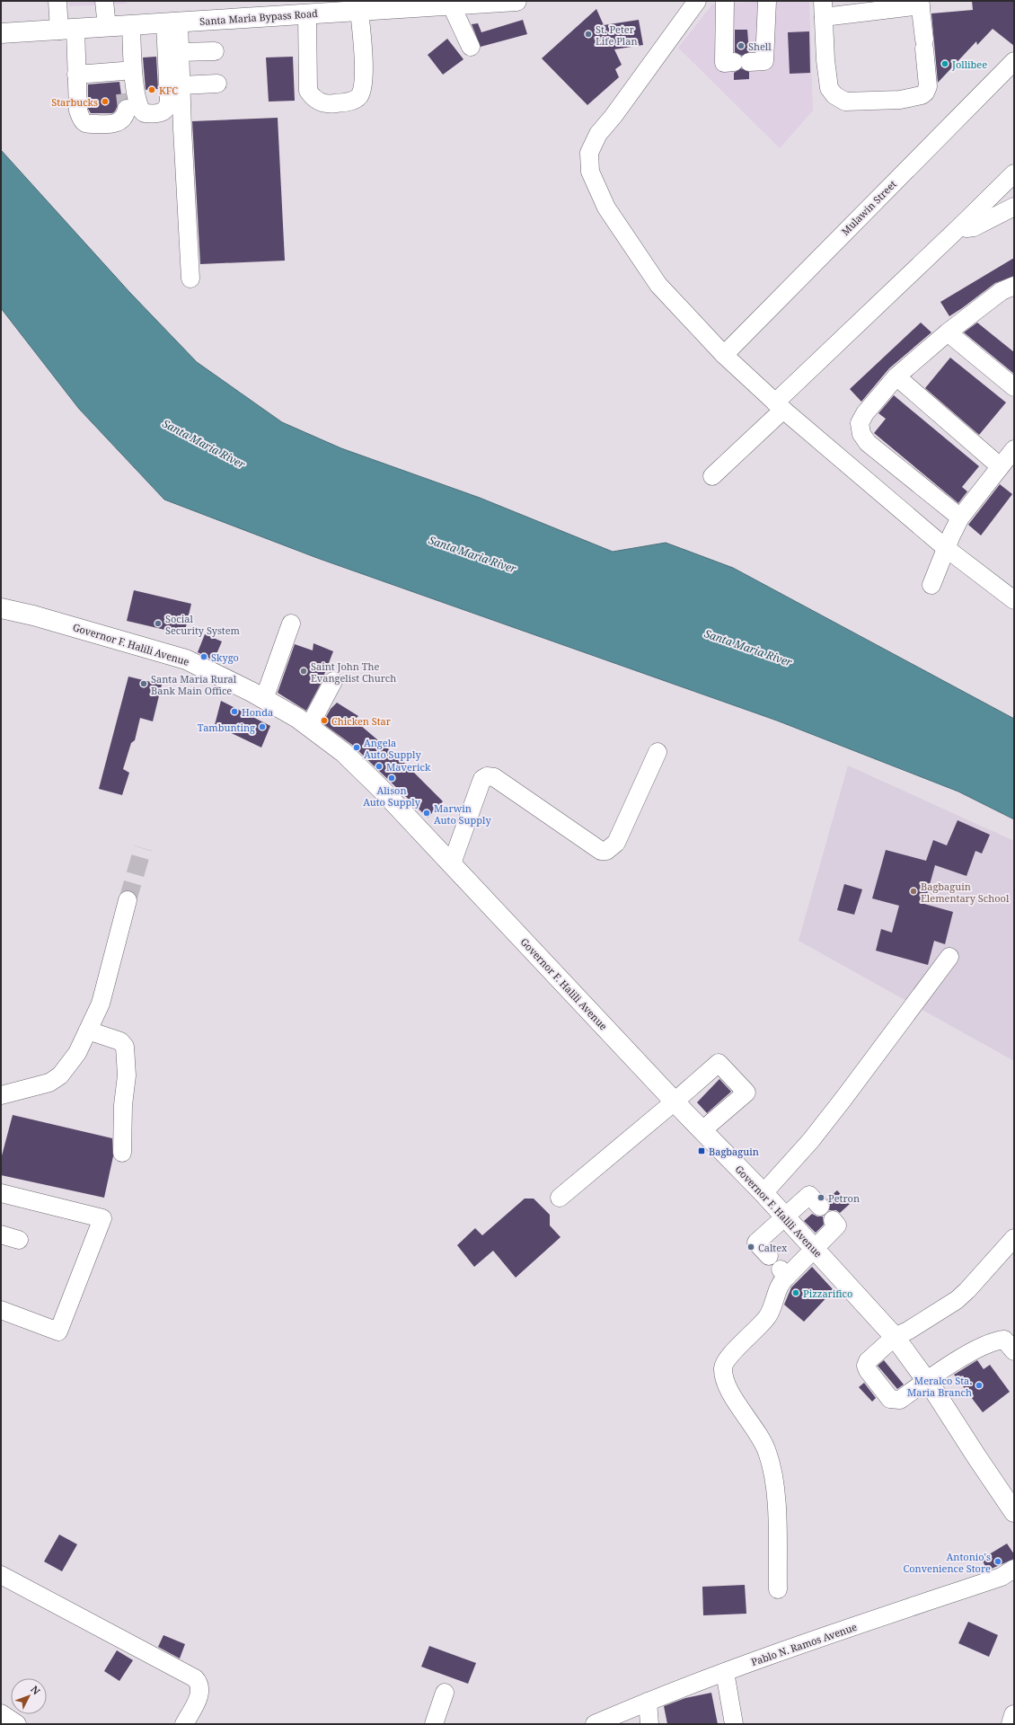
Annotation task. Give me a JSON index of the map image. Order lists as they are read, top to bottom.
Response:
{
  "streets": {
    "main road": ["Santa Maria Bypass Road", "Governor F. Halili Avenue"],
    "street": ["Mulawin Street", "Pablo N. Ramos Avenue"]
  },
  "water": ["Santa Maria River"],
  "places": {
    "other": [
      "St. Peter Life Plan",
      "Shell",
      "Jollibee",
      "KFC",
      "Starbucks",
      "Social Security System",
      "Skygo",
      "Saint John The Evangelist Church",
      "Santa Maria Rural Bank Main Office",
      "Honda",
      "Chicken Star",
      "Tambunting",
      "Angela Auto Supply",
      "Maverick",
      "Alison Auto Supply",
      "Marwin Auto Supply",
      "Bagbaguin Elementary School",
      "Petron",
      "Caltex",
      "Pizzarifico",
      "Meralco Sta. Maria Branch",
      "Antonio's Convenience Store"
    ],
    "transit": ["Bagbaguin"]
  },
  "north": "top right"
}
